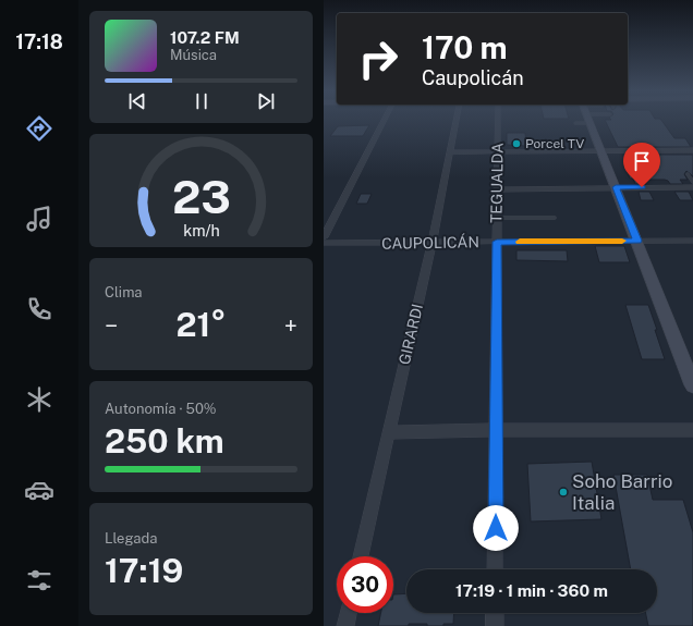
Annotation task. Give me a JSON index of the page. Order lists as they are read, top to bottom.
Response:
{
  "streets": {
    "street": ["TEGUALDA", "CAUPOLICÁN", "GIRARDI"]
  },
  "crossings": [
    ["TEGUALDA", "CAUPOLICÁN"],
    ["CAUPOLICÁN", "GIRARDI"]
  ],
  "places": ["Porcel TV", "Soho Barrio Italia"],
  "page": {
    "tabs": "17:18",
    "turn": ["170 m", "Caupolicán"],
    "song": ["107.2 FM", "Música"],
    "tile": [
      "Clima",
      ["Autonomía · 50%", "250 km"],
      ["Llegada", "17:19"]
    ],
    "heat": ["−", "21°", "+"],
    "limit": "30",
    "trip": "17:19 · 1 min · 360 m",
    "gauge": ["23", "km/h"]
  }
}
